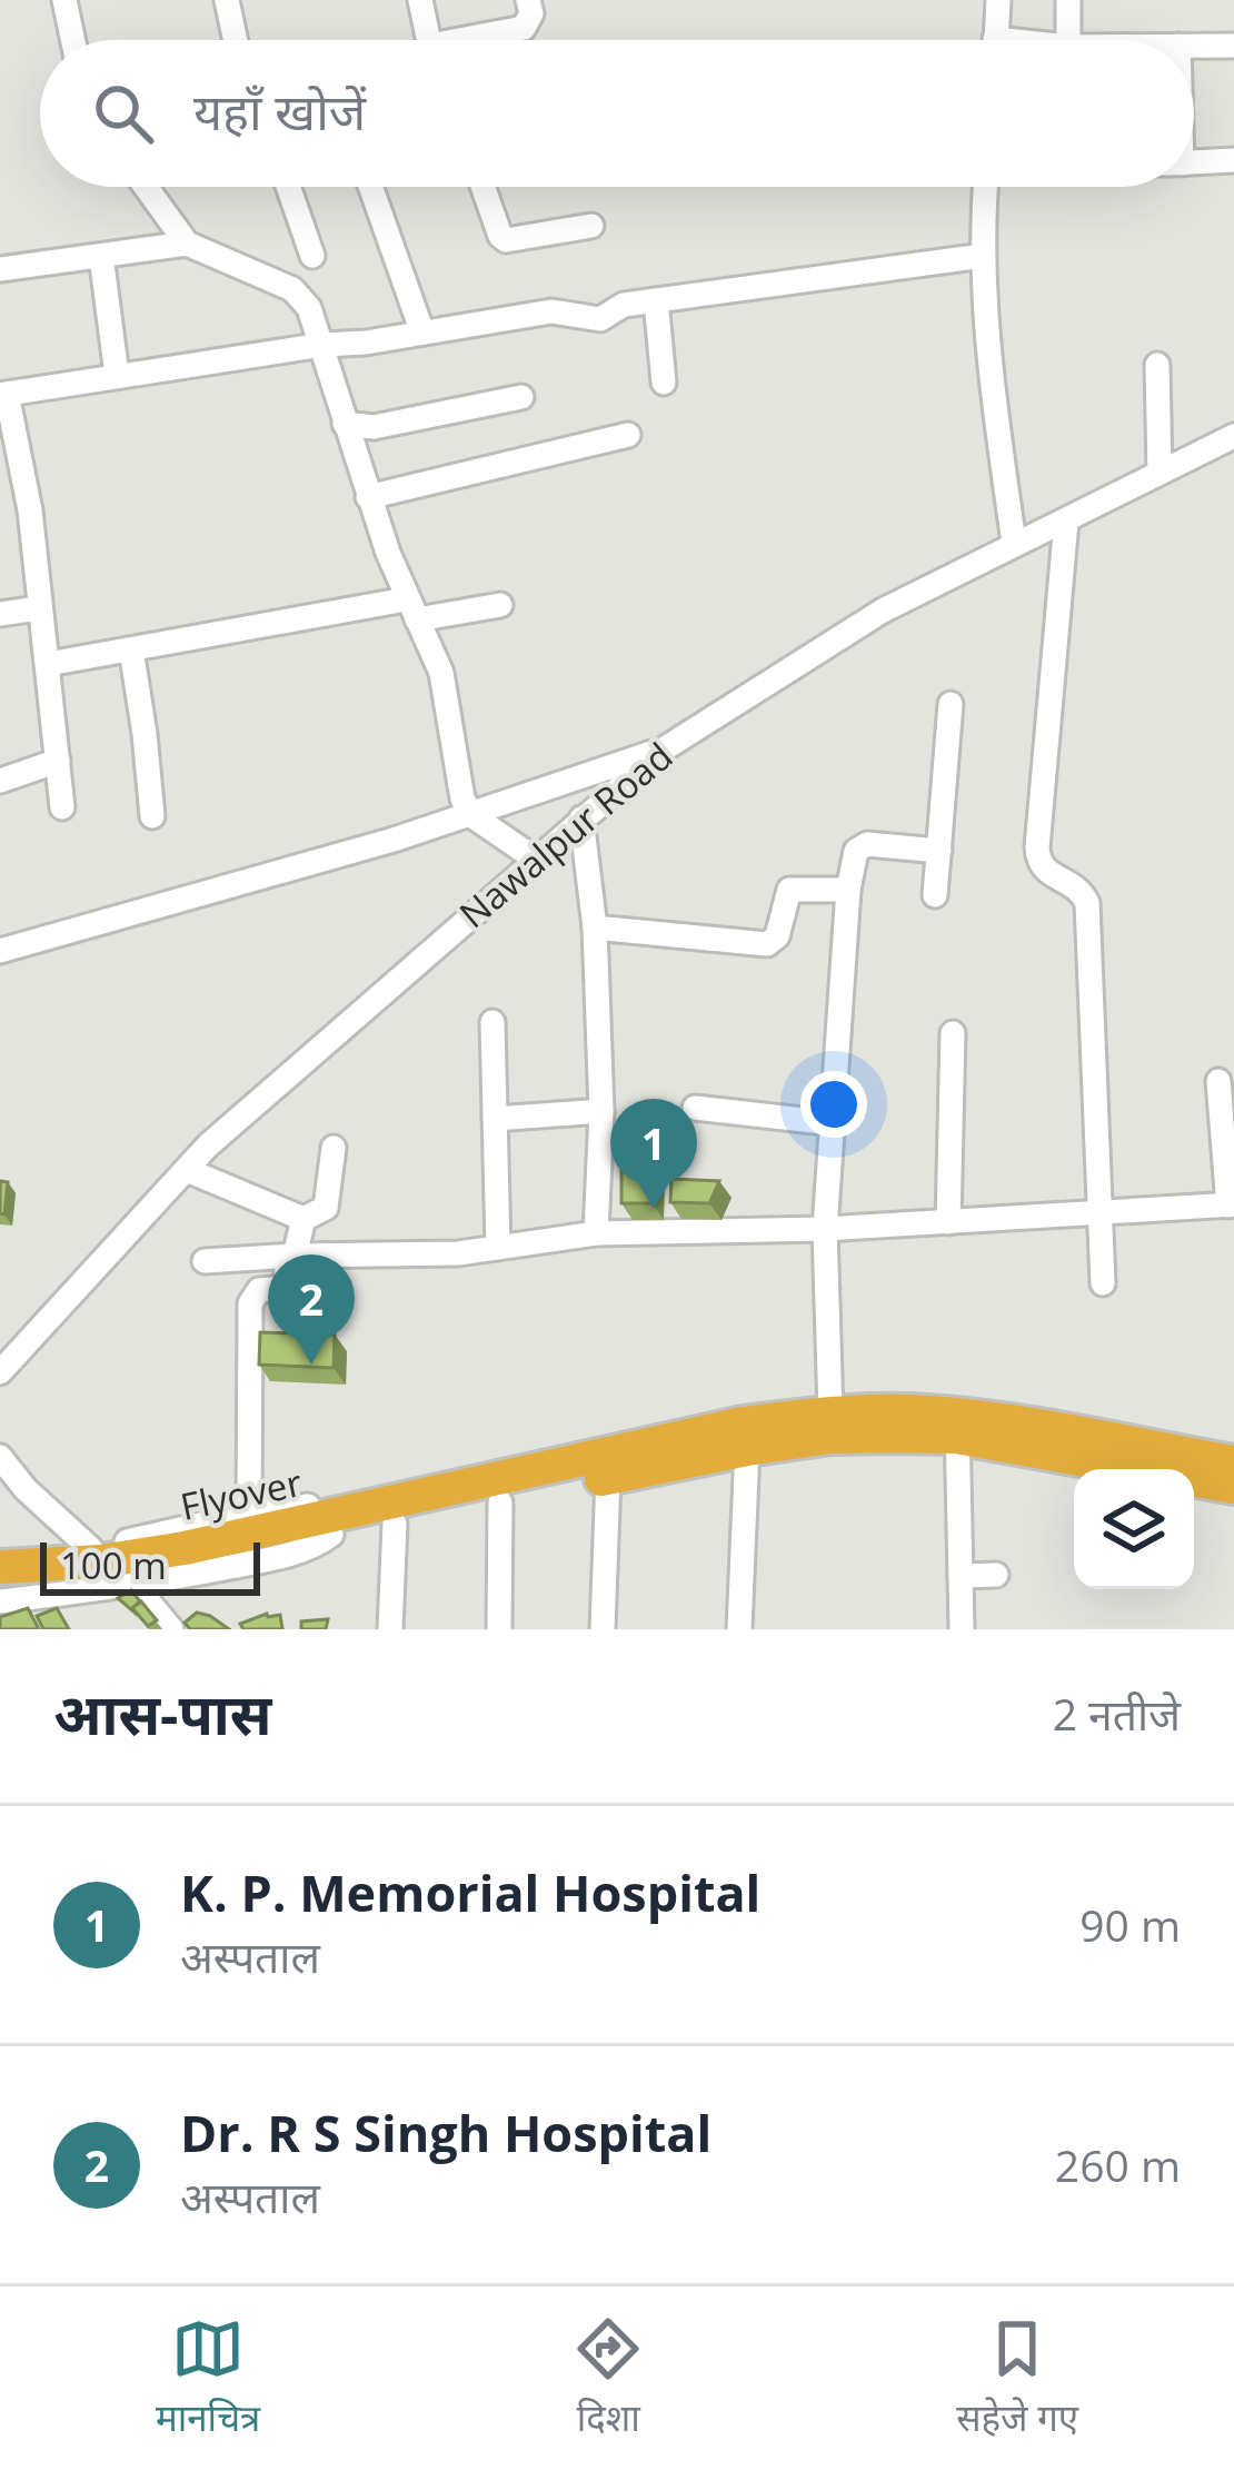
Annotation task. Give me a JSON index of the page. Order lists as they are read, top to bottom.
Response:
{
  "streets": {
    "highway": ["Flyover"],
    "street": ["Nawalpur Road"]
  },
  "scale_bar": "100 m",
  "page": {
    "search": "यहाँ खोजें",
    "pins": ["1", "2"],
    "scale": "100 m",
    "heading": ["आस-पास", "2 नतीजे"],
    "list": [
      {
        "mark": "1",
        "name": "K. P. Memorial Hospital",
        "note": "अस्पताल",
        "value": "90 m"
      },
      {
        "mark": "2",
        "name": "Dr. R S Singh Hospital",
        "note": "अस्पताल",
        "value": "260 m"
      }
    ],
    "nav": ["मानचित्र", "दिशा", "सहेजे गए"]
  }
}
